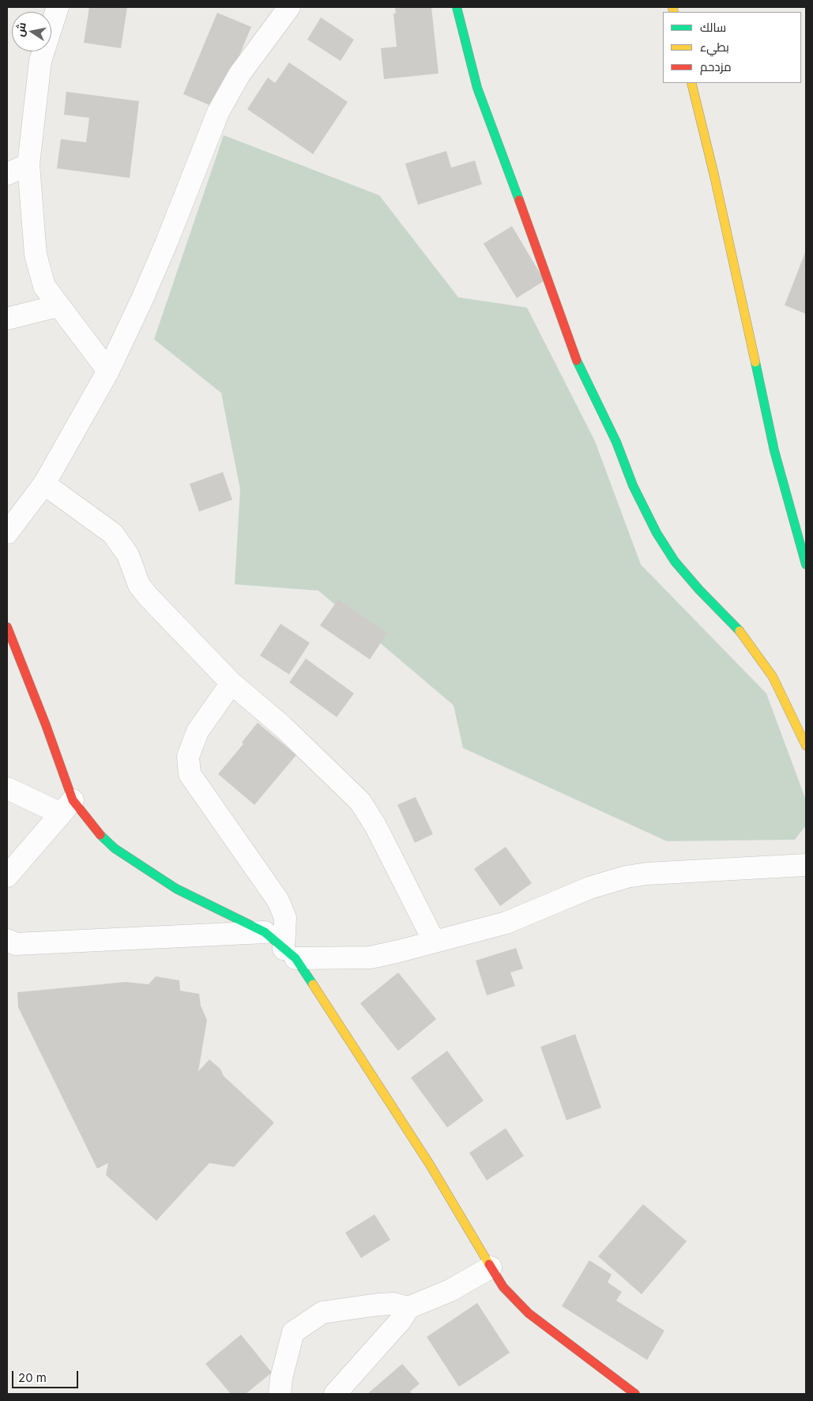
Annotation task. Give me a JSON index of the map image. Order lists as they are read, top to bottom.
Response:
{
  "legend": ["سالك", "بطيء", "مزدحم"],
  "scale_bar": "20 m",
  "north": "left"
}
